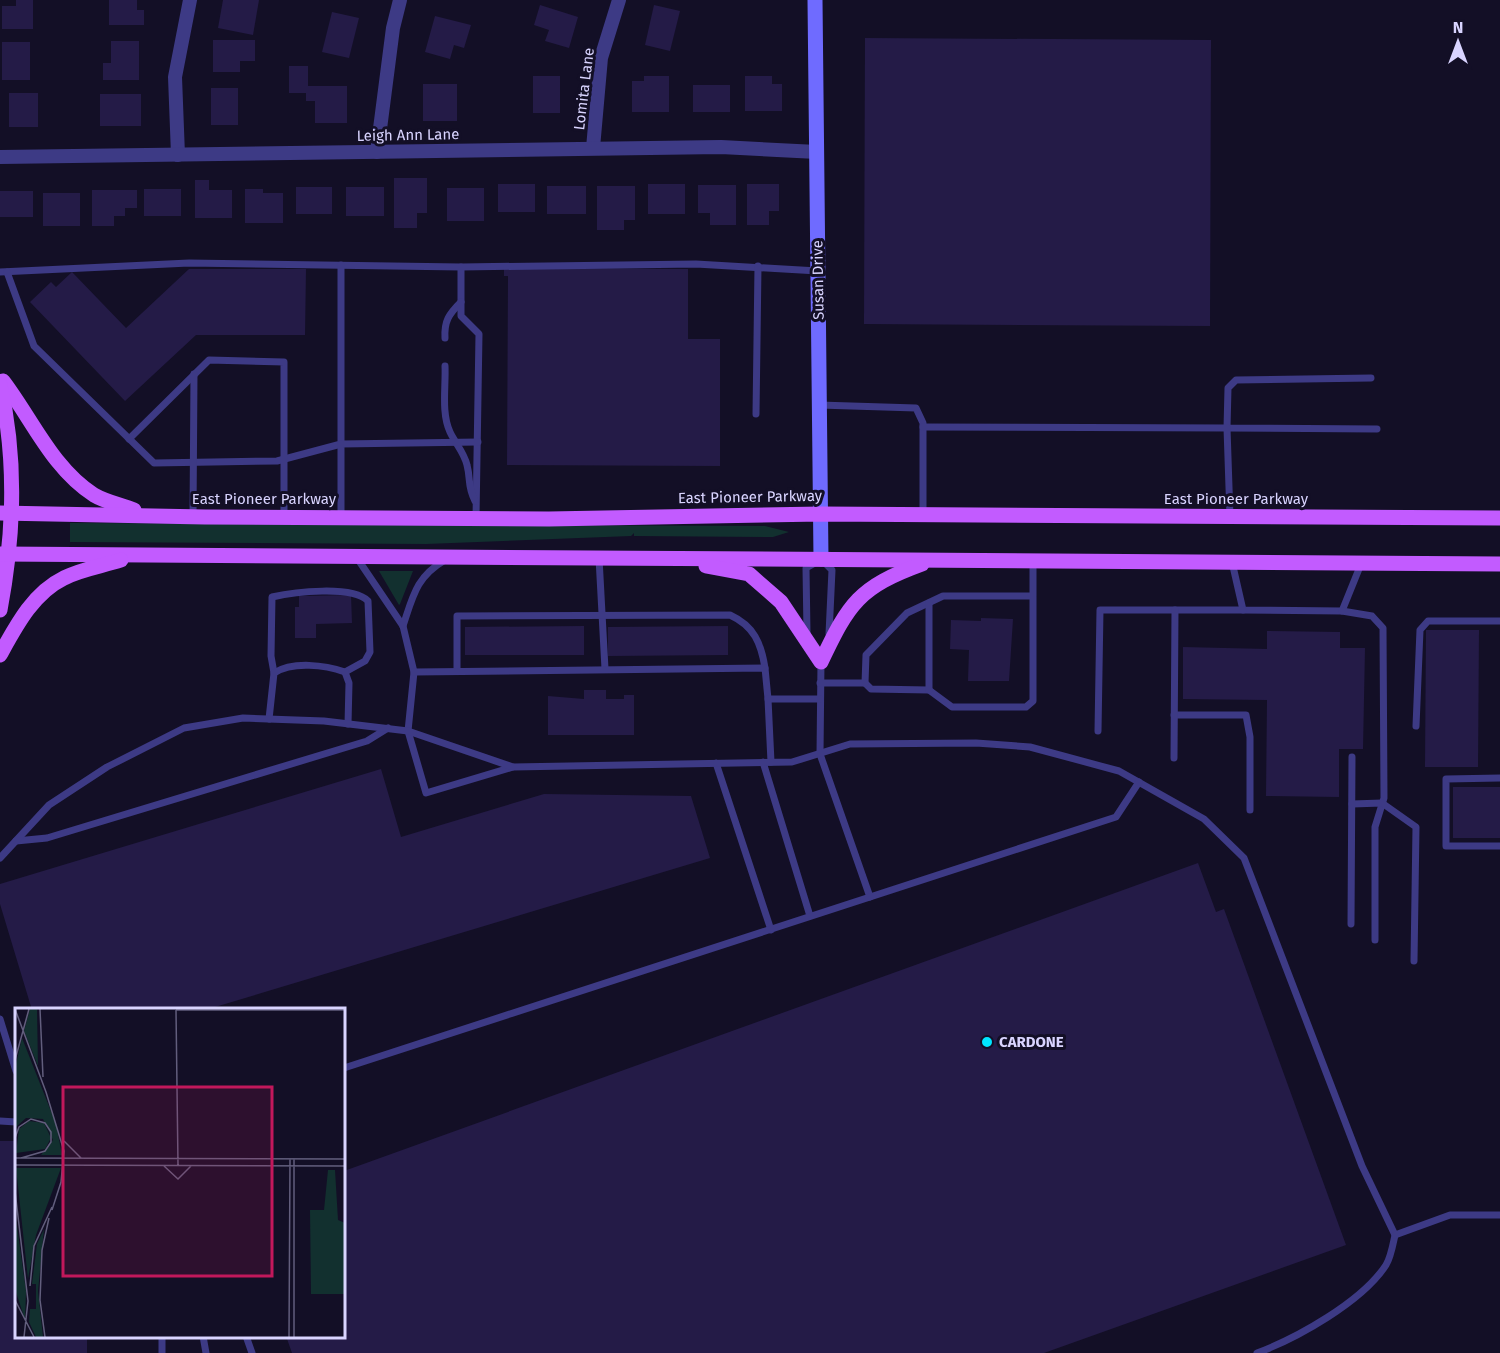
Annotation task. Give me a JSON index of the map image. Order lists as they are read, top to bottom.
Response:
{
  "streets": {
    "main road": ["East Pioneer Parkway"],
    "street": ["Lomita Lane", "Leigh Ann Lane", "Susan Drive"]
  },
  "crossings": [
    ["Lomita Lane", "Leigh Ann Lane"],
    ["Leigh Ann Lane", "Susan Drive"],
    ["Susan Drive", "East Pioneer Parkway"]
  ],
  "places": ["CARDONE"],
  "north": "top"
}
